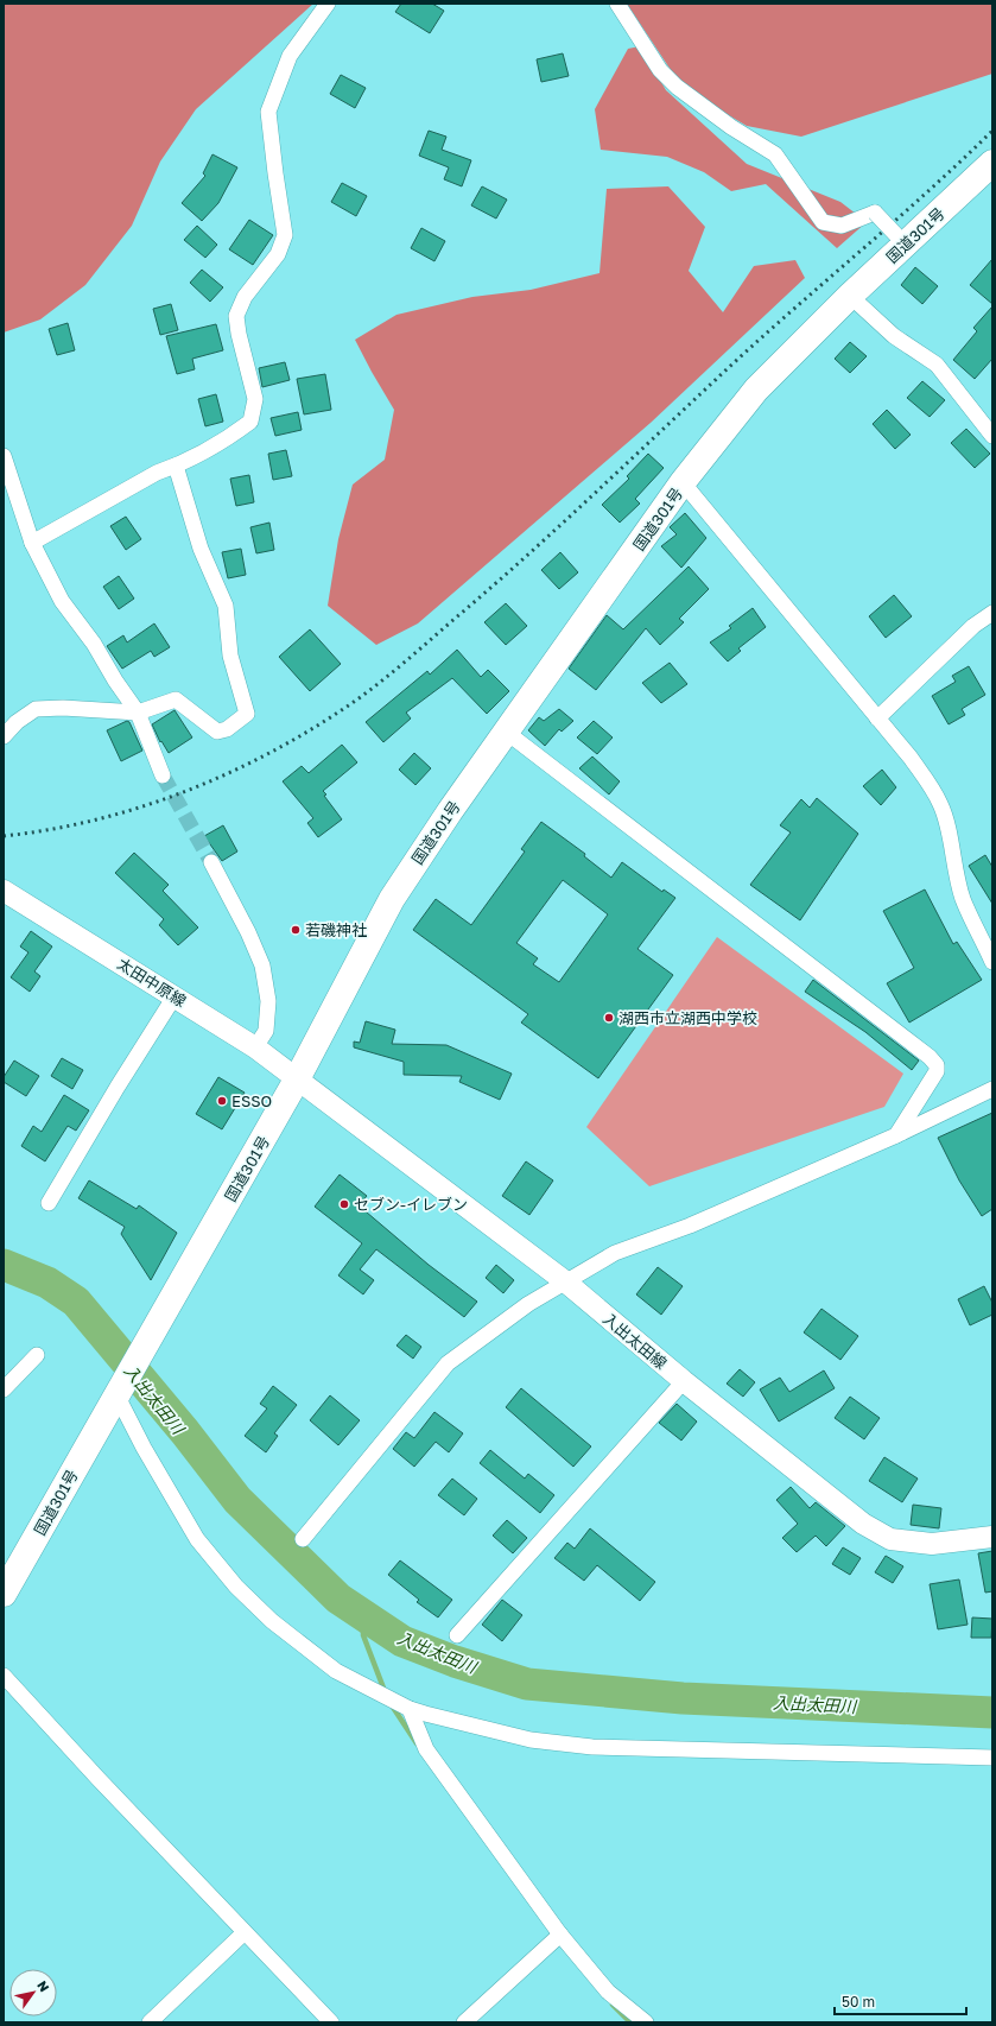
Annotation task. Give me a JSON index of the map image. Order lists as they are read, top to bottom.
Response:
{
  "streets": {
    "highway": ["国道301号"],
    "main road": ["太田中原線", "入出太田線"]
  },
  "crossings": [
    ["国道301号", "太田中原線"],
    ["国道301号", "入出太田線"],
    ["太田中原線", "入出太田線"]
  ],
  "water": ["入出太田川"],
  "places": [
    "若磯神社",
    "湖西市立湖西中学校",
    "ESSO",
    "セブン-イレブン"
  ],
  "scale_bar": "50 m",
  "north": "top right"
}
